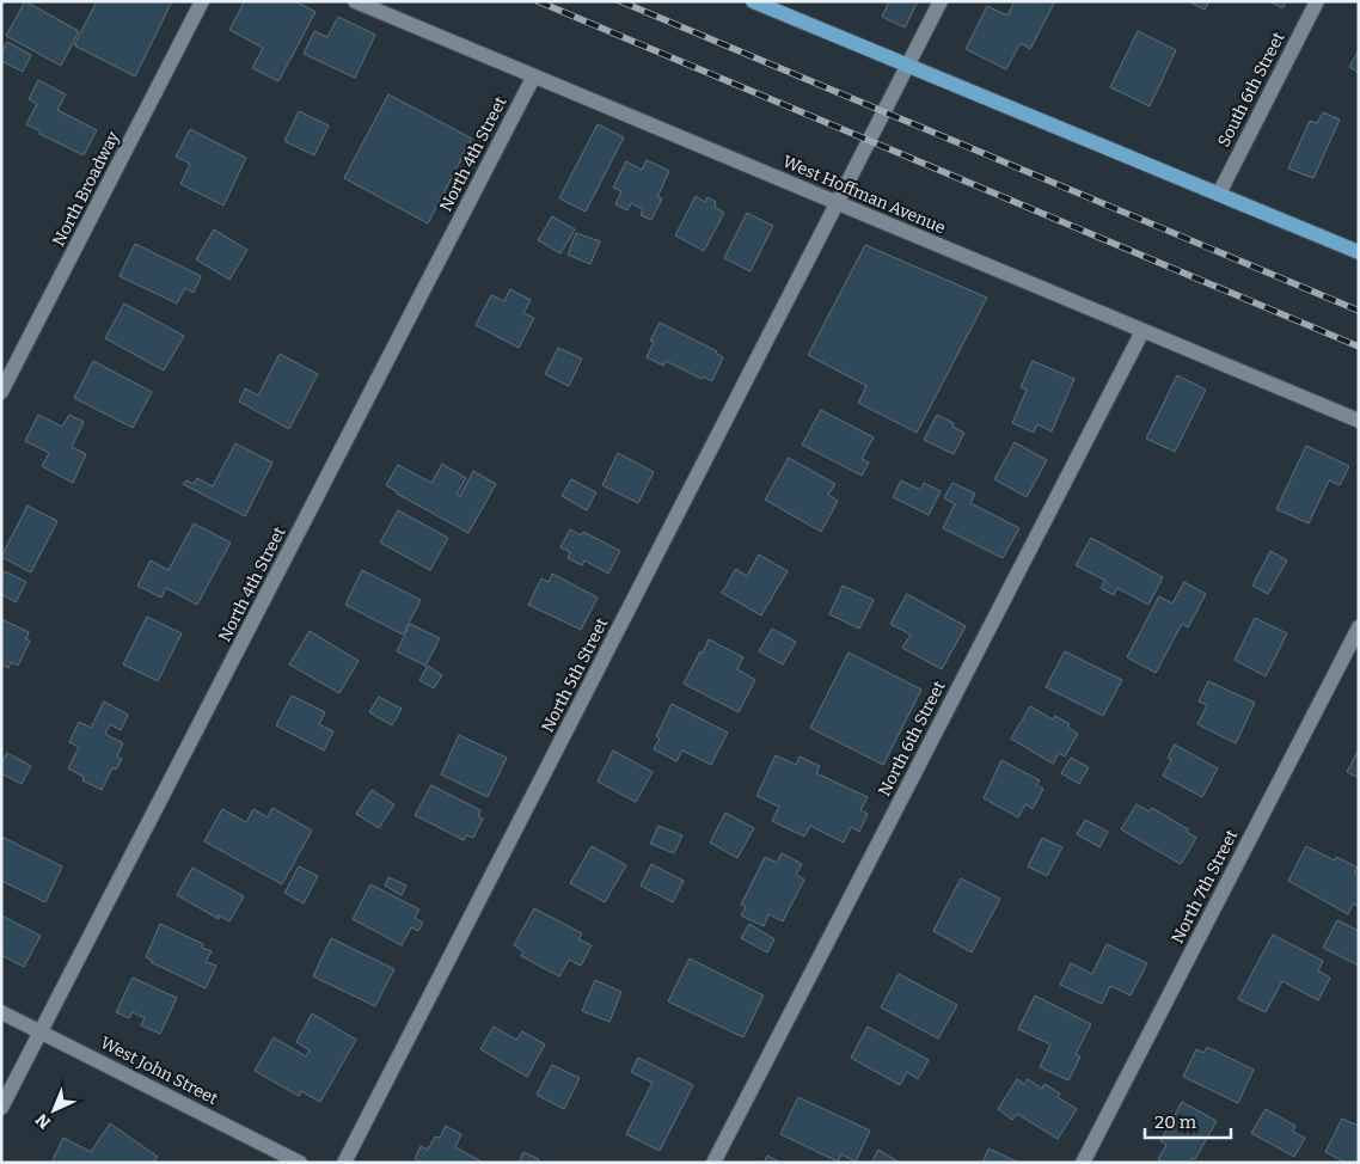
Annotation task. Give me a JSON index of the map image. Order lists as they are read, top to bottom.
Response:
{
  "streets": {
    "street": [
      "South 6th Street",
      "North 4th Street",
      "North Broadway",
      "West Hoffman Avenue",
      "North 5th Street",
      "North 6th Street",
      "North 7th Street",
      "West John Street"
    ]
  },
  "crossings": [
    ["North 4th Street", "West Hoffman Avenue"],
    ["North 4th Street", "West John Street"],
    ["West Hoffman Avenue", "North 5th Street"],
    ["West Hoffman Avenue", "North 6th Street"]
  ],
  "scale_bar": "20 m",
  "north": "bottom left"
}
